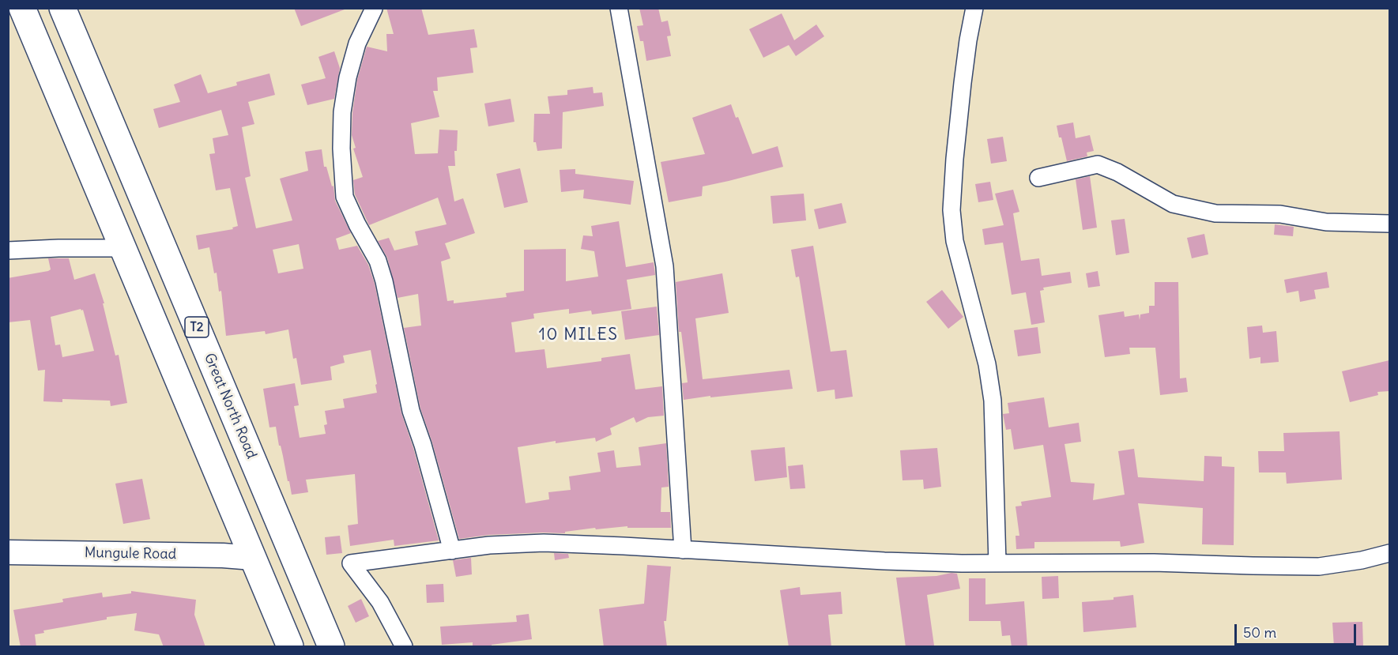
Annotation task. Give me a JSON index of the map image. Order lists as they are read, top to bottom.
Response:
{
  "streets": {
    "highway": ["T2", "Great North Road"],
    "street": ["Mungule Road"]
  },
  "districts": ["10 MILES"],
  "scale_bar": "50 m"
}
